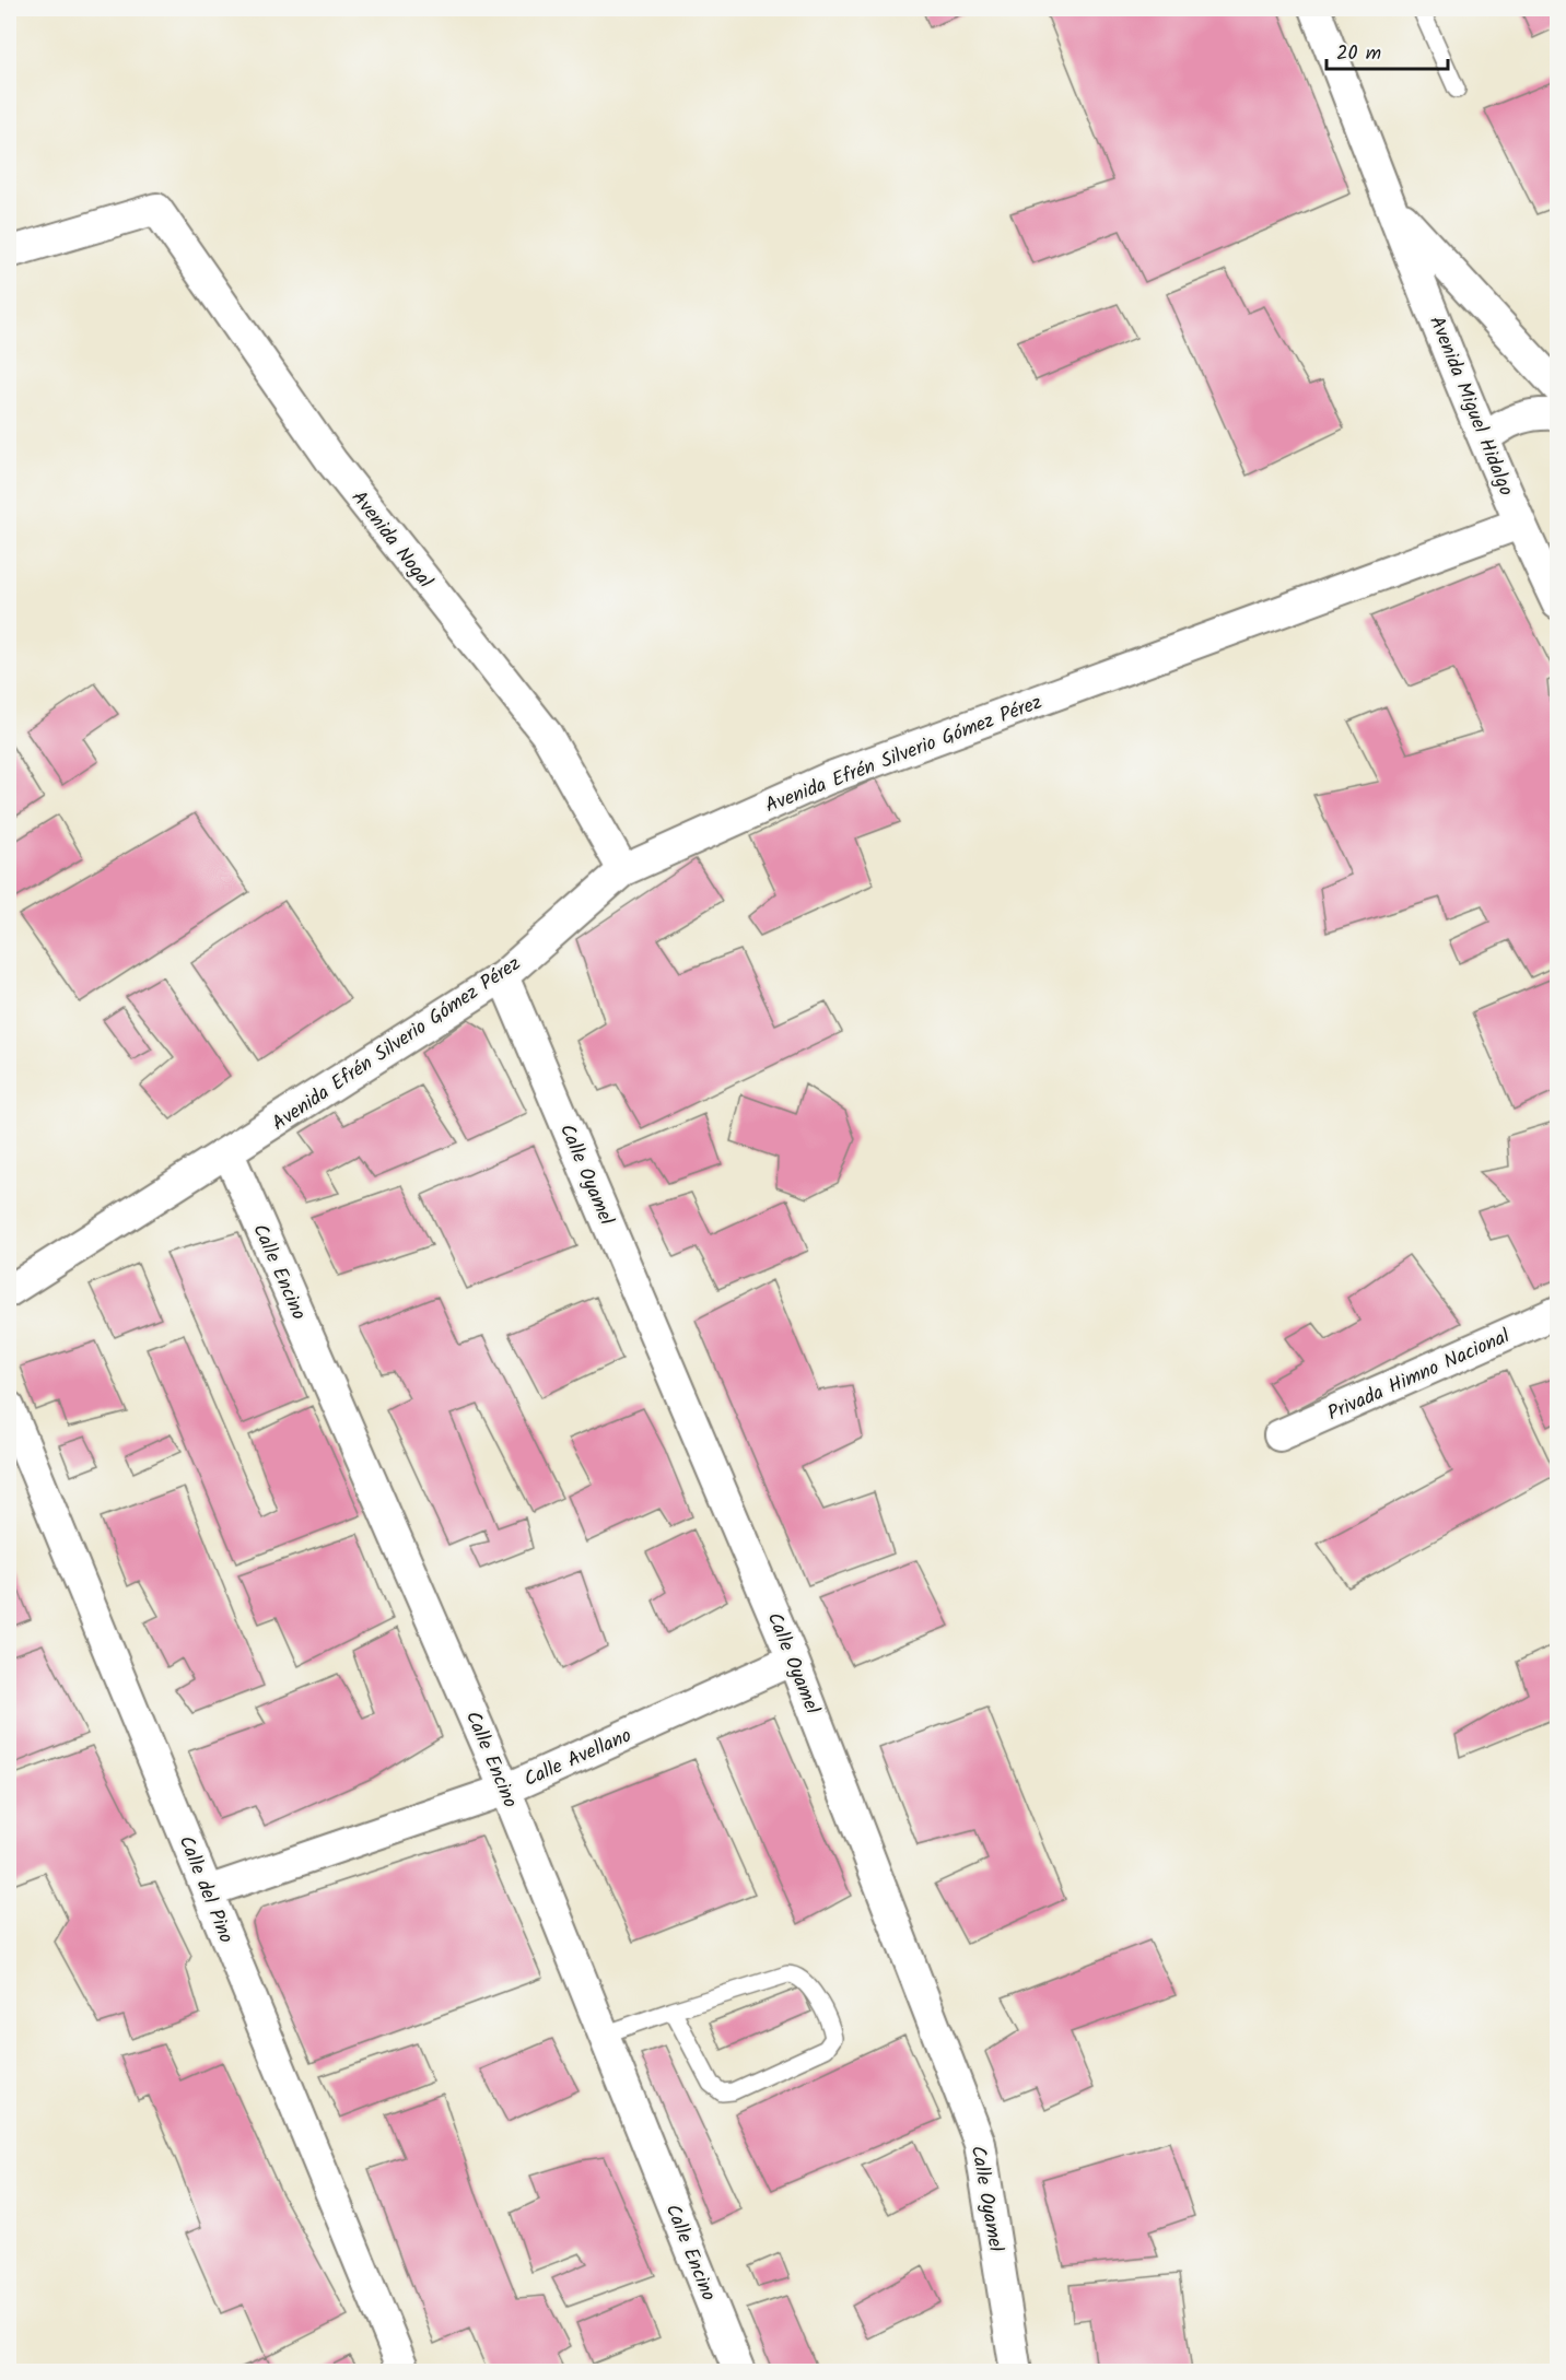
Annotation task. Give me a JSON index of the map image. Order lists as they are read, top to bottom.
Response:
{
  "streets": {
    "street": [
      "Avenida Miguel Hidalgo",
      "Avenida Nogal",
      "Avenida Efrén Silverio Gómez Pérez",
      "Calle Oyamel",
      "Calle Encino",
      "Privada Himno Nacional",
      "Calle Avellano",
      "Calle del Pino"
    ]
  },
  "crossings": [
    ["Avenida Miguel Hidalgo", "Avenida Efrén Silverio Gómez Pérez"],
    ["Avenida Nogal", "Avenida Efrén Silverio Gómez Pérez"],
    ["Avenida Efrén Silverio Gómez Pérez", "Calle Oyamel"],
    ["Avenida Efrén Silverio Gómez Pérez", "Calle Encino"],
    ["Calle Oyamel", "Calle Avellano"],
    ["Calle Encino", "Calle Avellano"],
    ["Calle Avellano", "Calle del Pino"]
  ],
  "scale_bar": "20 m"
}
